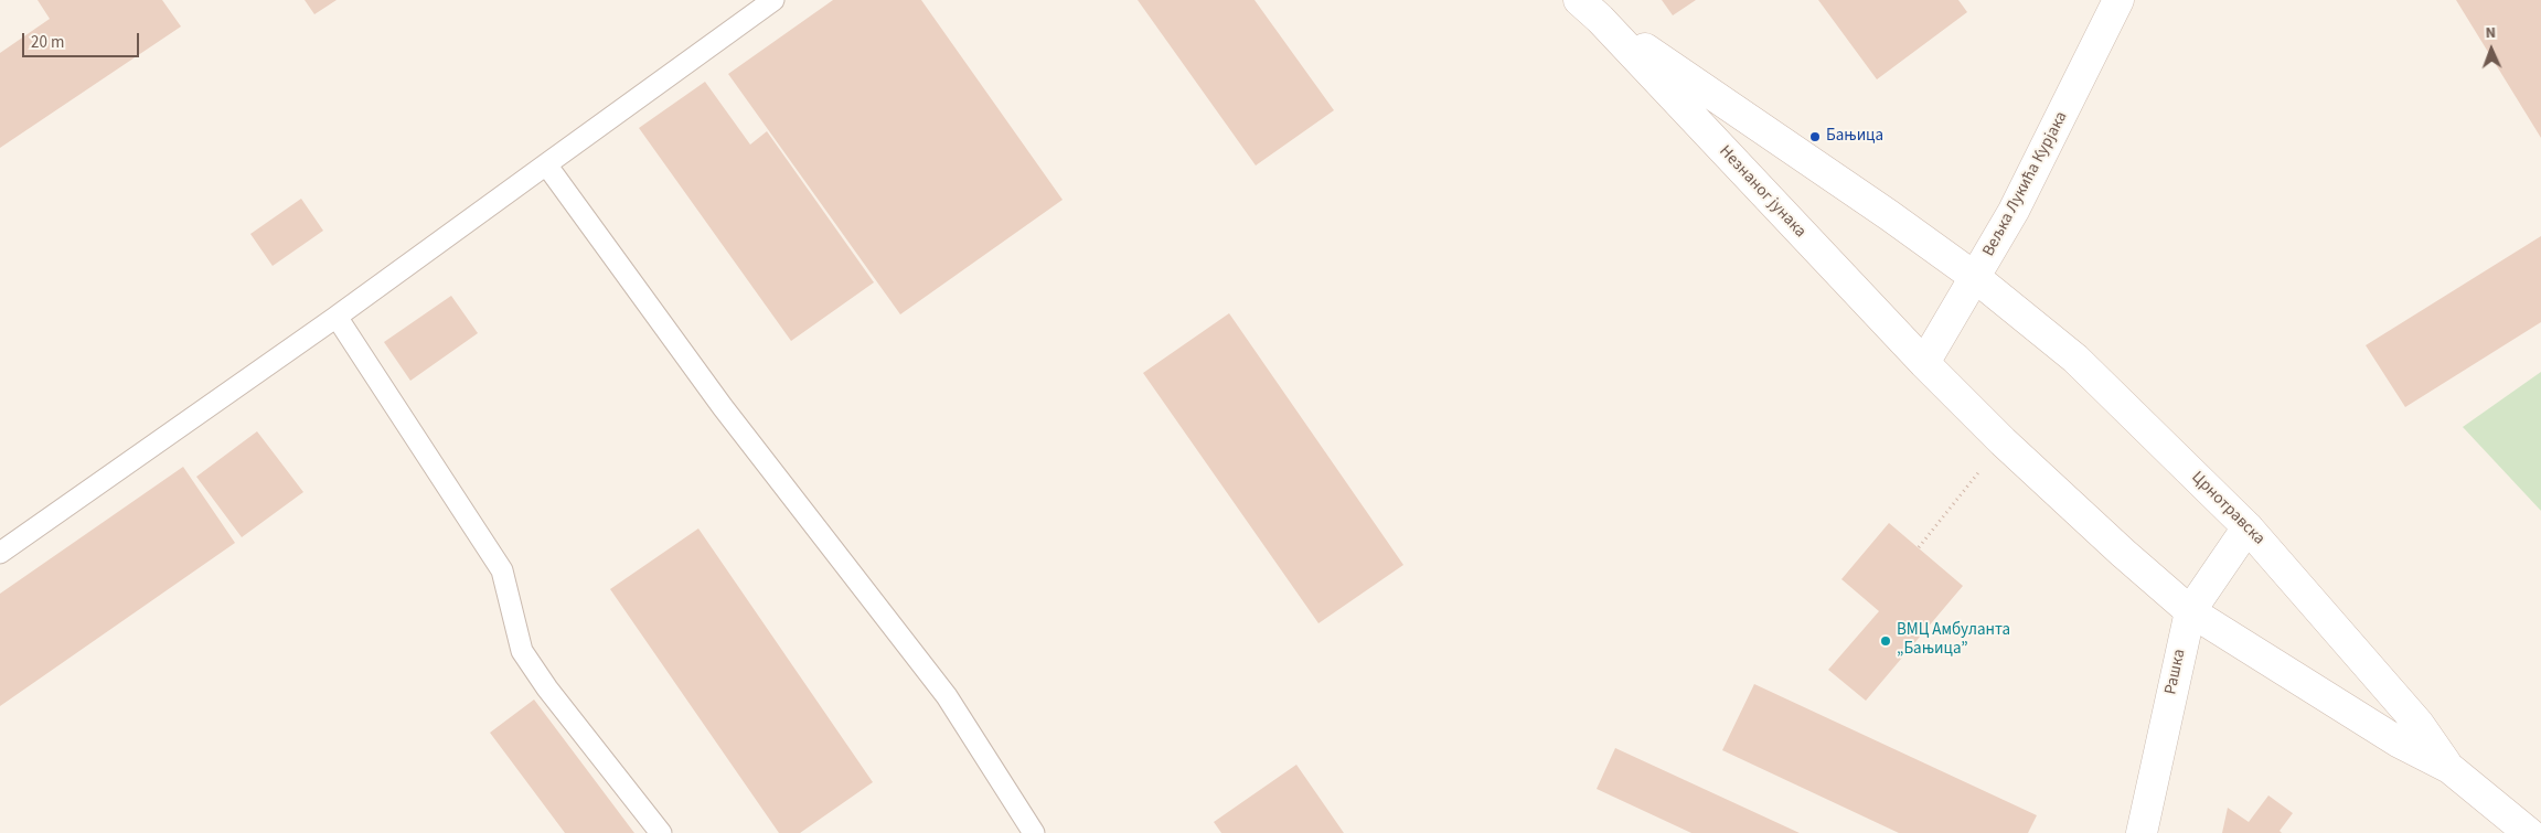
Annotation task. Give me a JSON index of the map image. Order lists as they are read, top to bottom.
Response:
{
  "streets": {
    "main road": [
      "Вељка Лукића Курјака",
      "Незнаног јунака",
      "Црнотравска",
      "Рашка"
    ]
  },
  "crossings": [
    ["Вељка Лукића Курјака", "Незнаног јунака"],
    ["Вељка Лукића Курјака", "Црнотравска"],
    ["Незнаног јунака", "Црнотравска"],
    ["Црнотравска", "Рашка"]
  ],
  "places": ["Бањица", "ВМЦ Амбуланта „Бањица”"],
  "scale_bar": "20 m",
  "north": "top"
}
